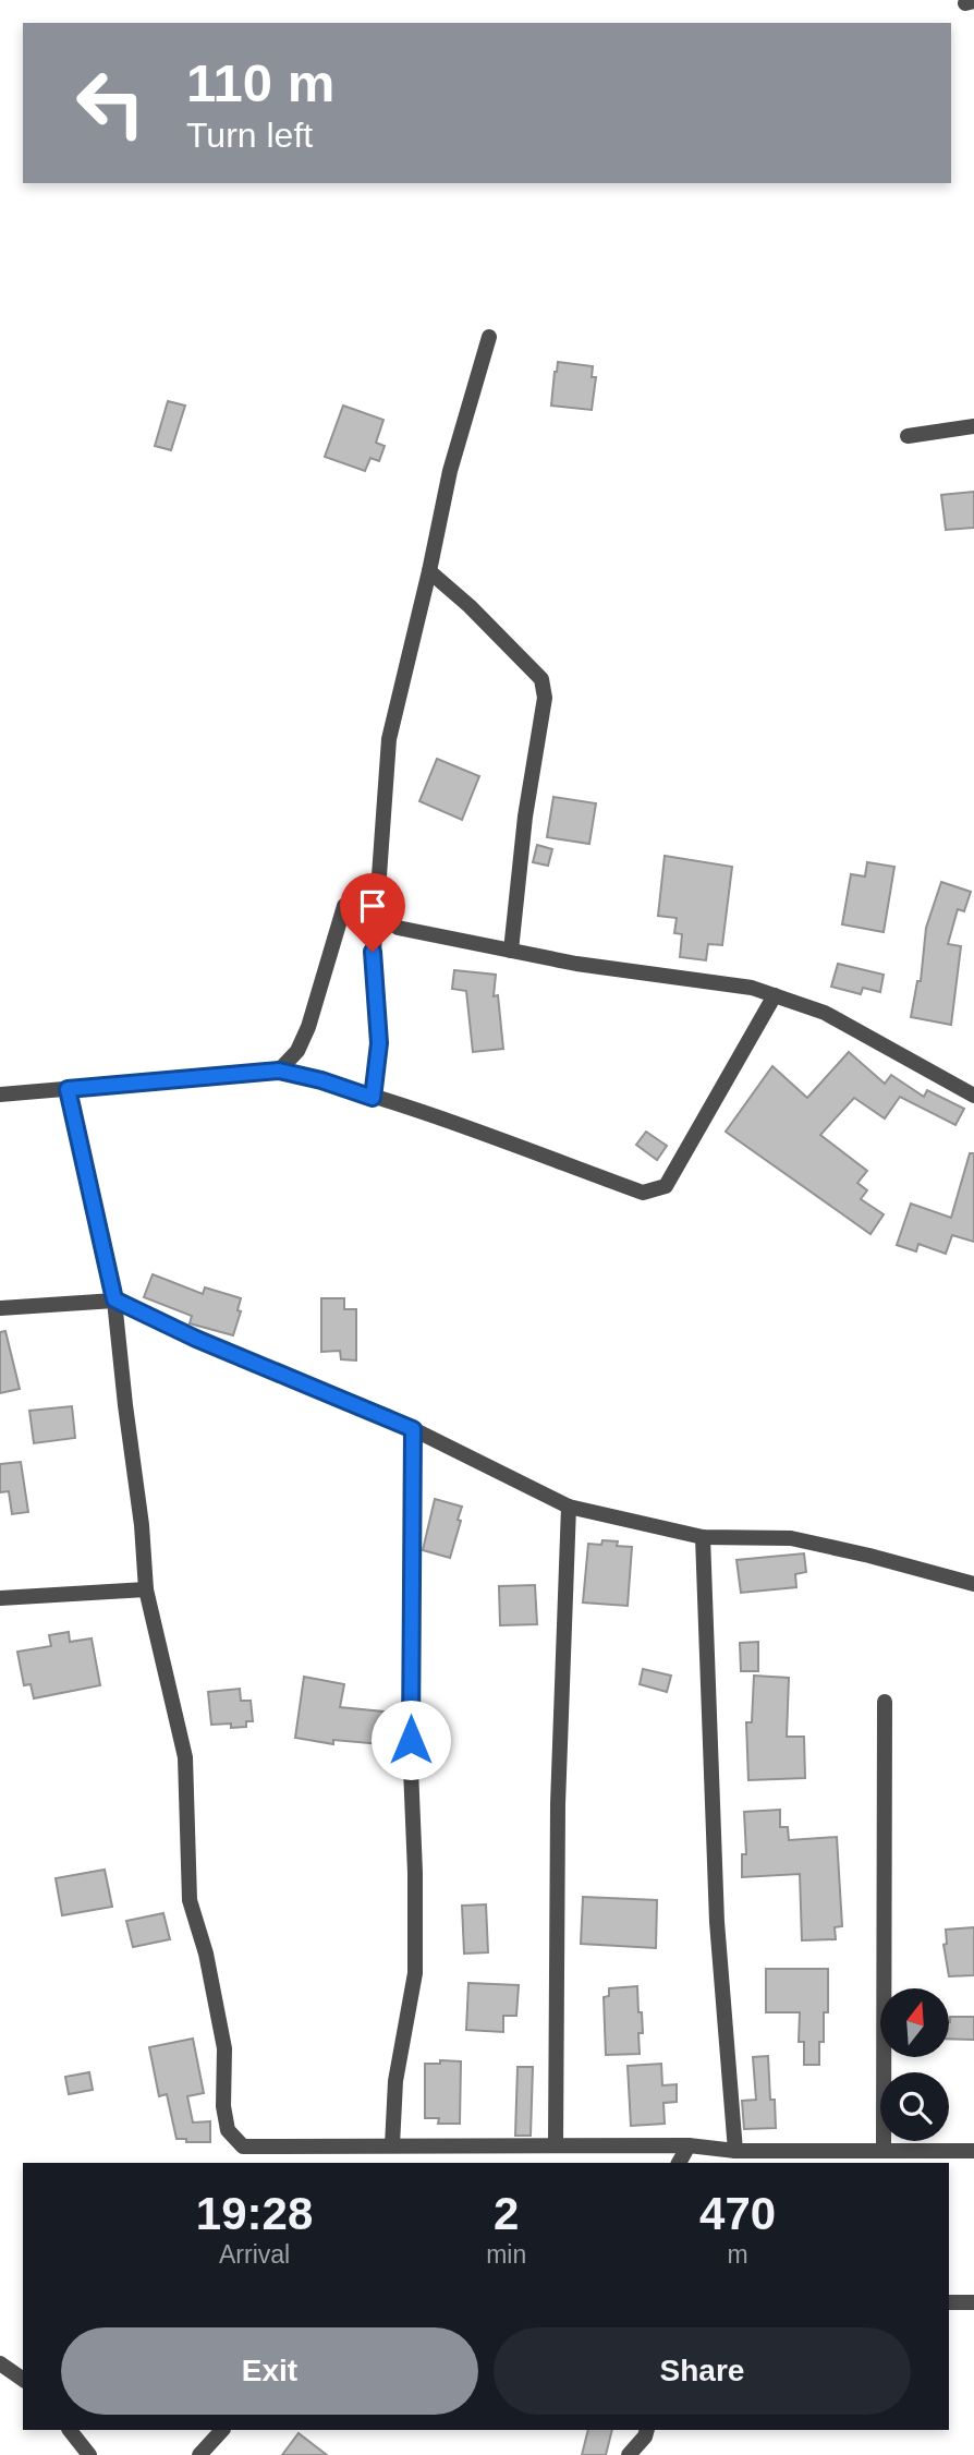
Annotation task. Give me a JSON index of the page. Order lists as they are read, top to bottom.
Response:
{
  "north": "top",
  "page": {
    "turn": ["110 m", "Turn left"],
    "eta": [
      "19:28",
      "Arrival",
      "2",
      "min",
      "470",
      "m"
    ],
    "buttons": ["Exit", "Share"]
  }
}
